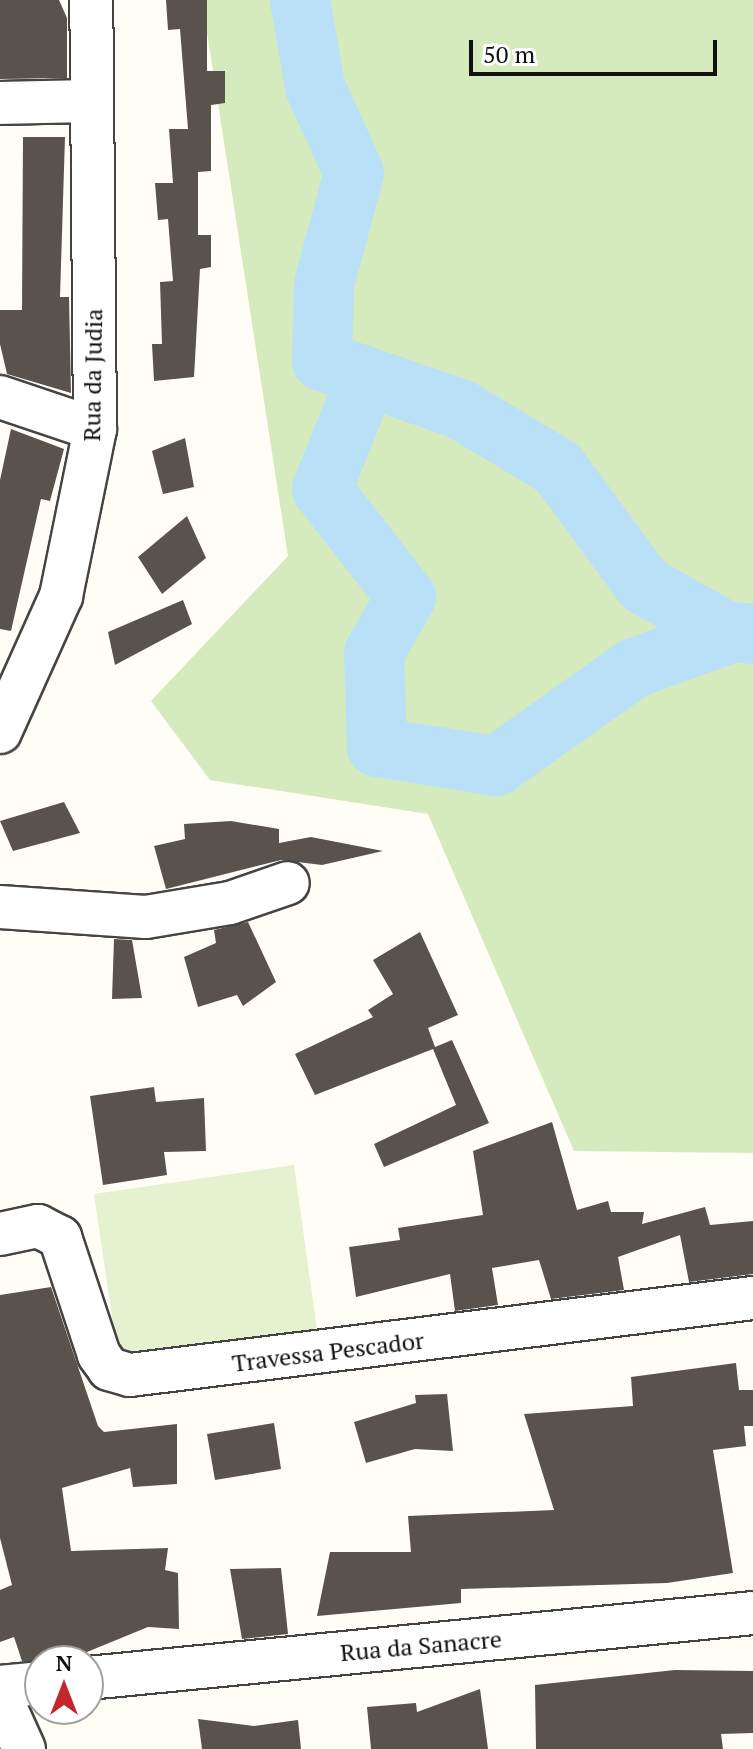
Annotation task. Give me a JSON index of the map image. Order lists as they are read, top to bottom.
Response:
{
  "streets": {
    "street": ["Rua da Judia", "Travessa Pescador", "Rua da Sanacre"]
  },
  "scale_bar": "50 m",
  "north": "top"
}
